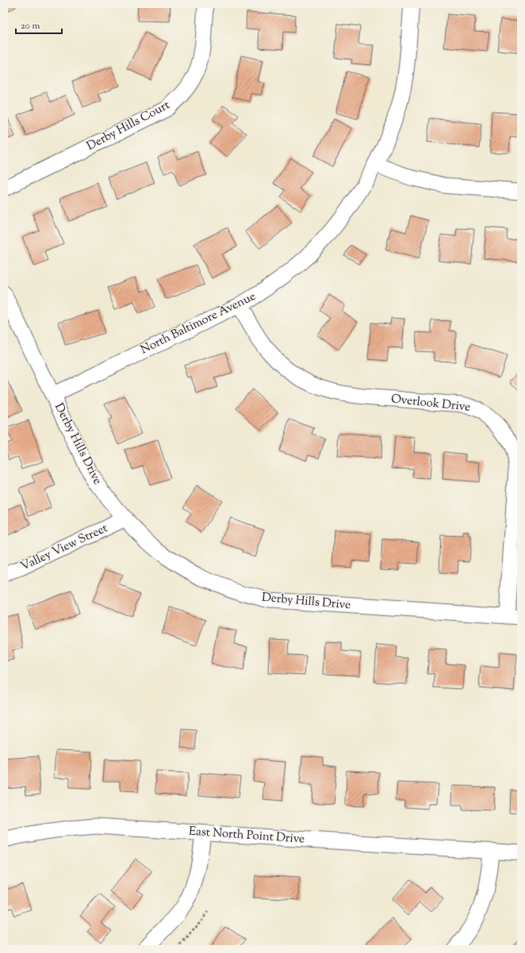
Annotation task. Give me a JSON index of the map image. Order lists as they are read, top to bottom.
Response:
{
  "streets": {
    "street": [
      "Derby Hills Court",
      "North Baltimore Avenue",
      "Overlook Drive",
      "Derby Hills Drive",
      "Valley View Street",
      "East North Point Drive"
    ]
  },
  "crossings": [
    ["North Baltimore Avenue", "Overlook Drive"],
    ["North Baltimore Avenue", "Derby Hills Drive"],
    ["Overlook Drive", "Derby Hills Drive"],
    ["Derby Hills Drive", "Valley View Street"]
  ],
  "scale_bar": "20 m"
}
